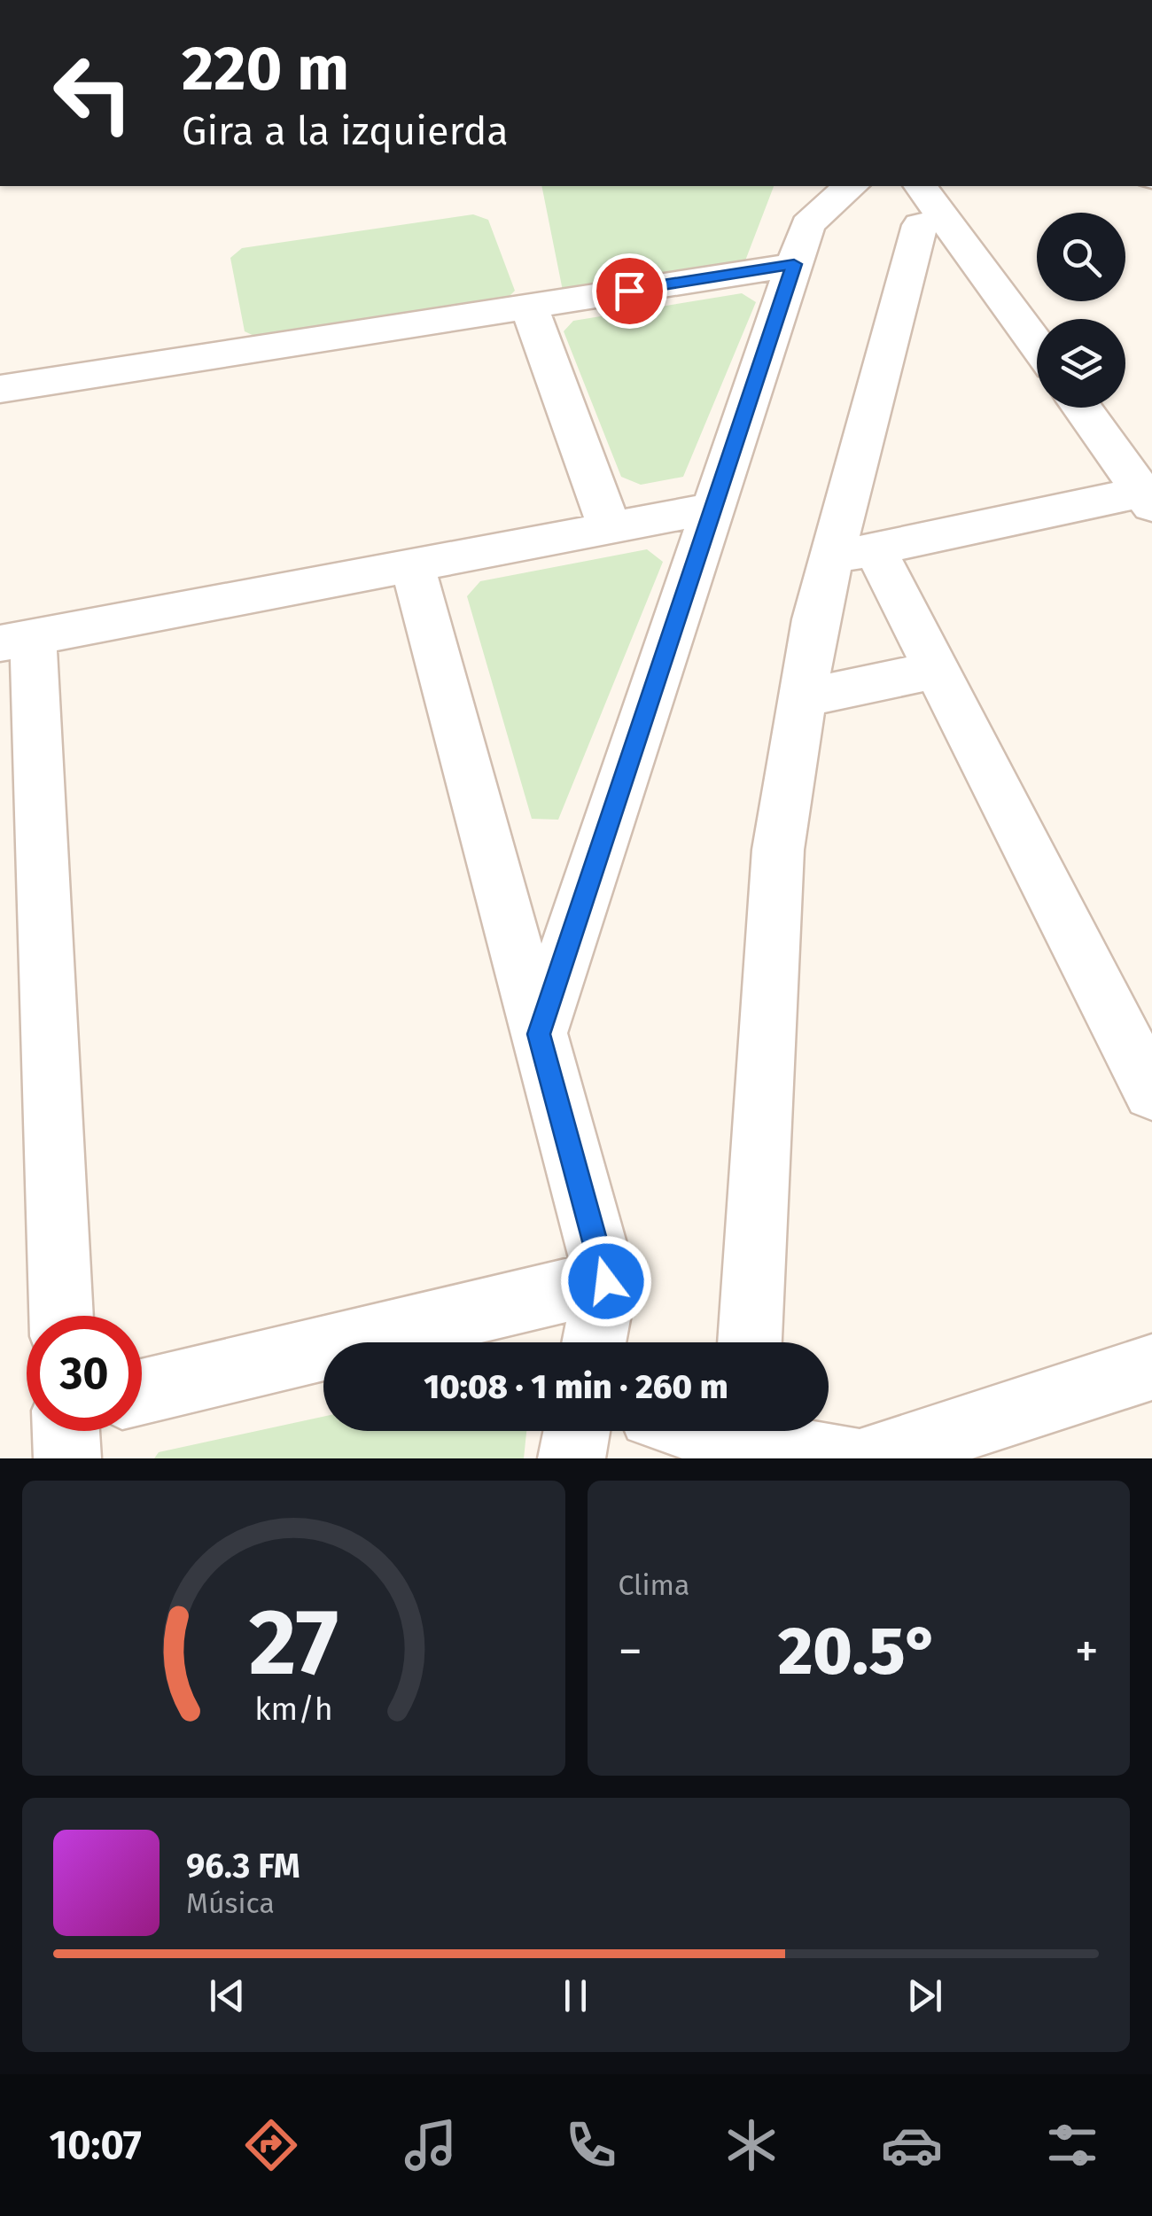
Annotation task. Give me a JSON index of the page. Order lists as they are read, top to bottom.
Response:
{
  "page": {
    "turn": ["220 m", "Gira a la izquierda"],
    "limit": "30",
    "trip": "10:08 · 1 min · 260 m",
    "tile": "Clima",
    "heat": ["−", "20.5°", "+"],
    "song": ["96.3 FM", "Música"],
    "tabs": "10:07",
    "gauge": ["27", "km/h"]
  }
}
